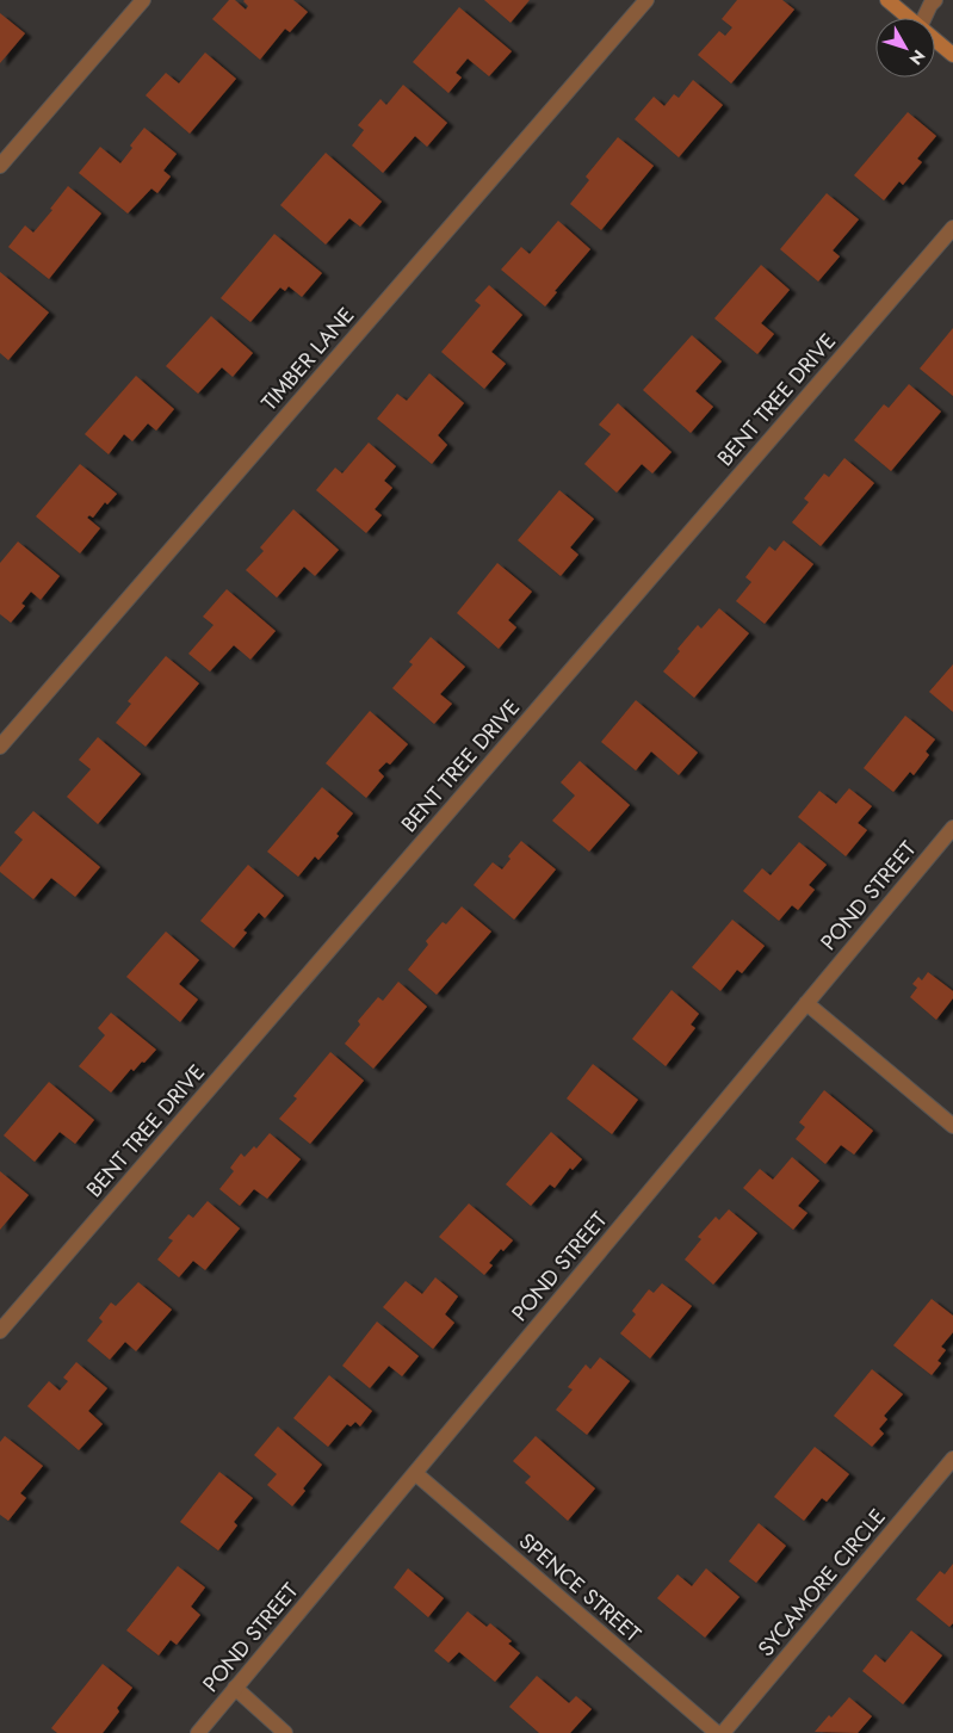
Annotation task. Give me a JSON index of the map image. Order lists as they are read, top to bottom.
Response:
{
  "streets": {
    "street": [
      "TIMBER LANE",
      "BENT TREE DRIVE",
      "POND STREET",
      "SYCAMORE CIRCLE",
      "SPENCE STREET"
    ]
  },
  "crossings": [
    ["POND STREET", "SPENCE STREET"]
  ],
  "north": "bottom right"
}
